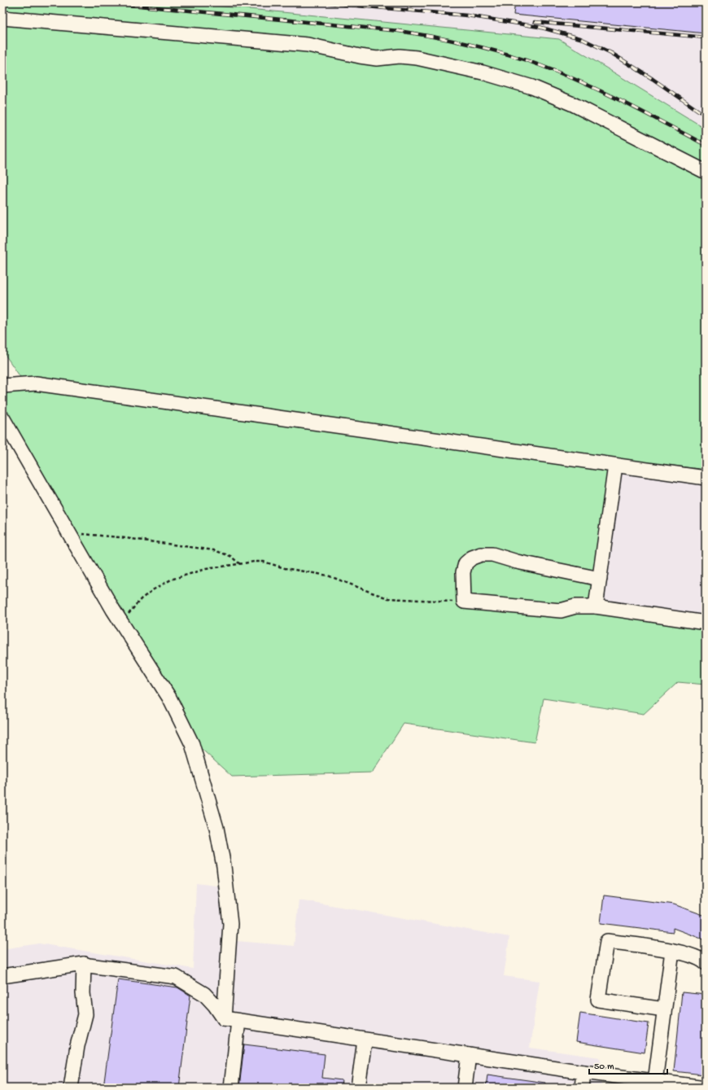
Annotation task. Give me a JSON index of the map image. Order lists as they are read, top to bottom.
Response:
{
  "scale_bar": "50 m"
}
